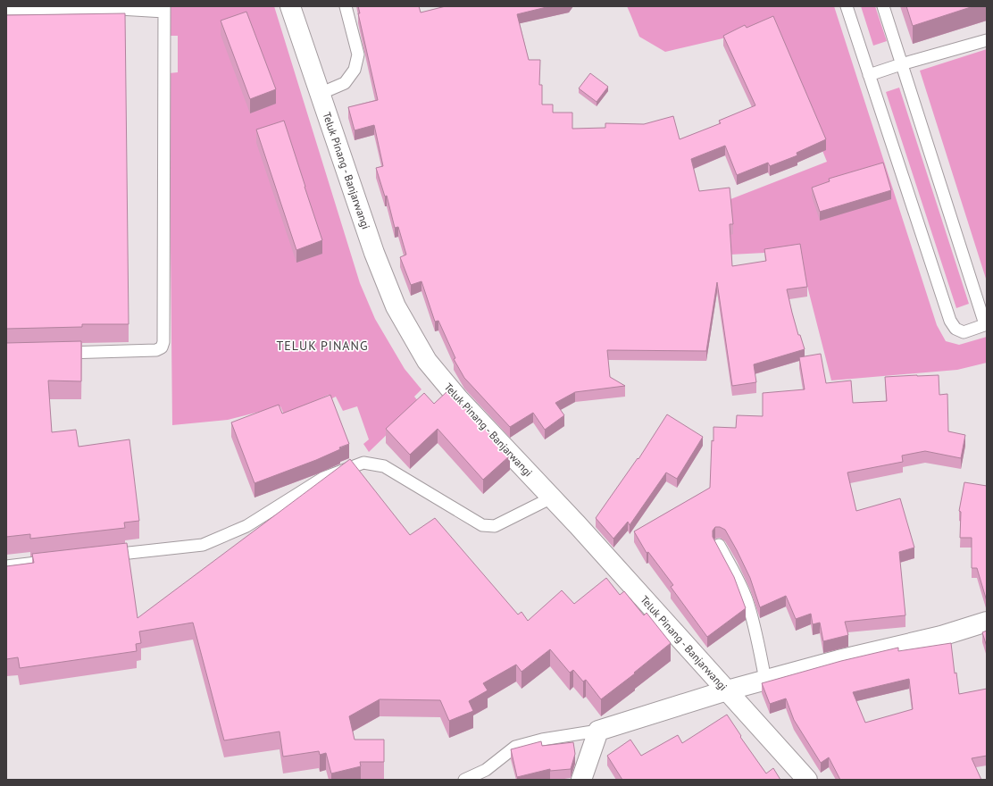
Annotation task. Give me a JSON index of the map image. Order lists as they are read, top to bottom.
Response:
{
  "streets": {
    "main road": ["Teluk Pinang - Banjarwangi"]
  },
  "districts": ["TELUK PINANG"]
}
